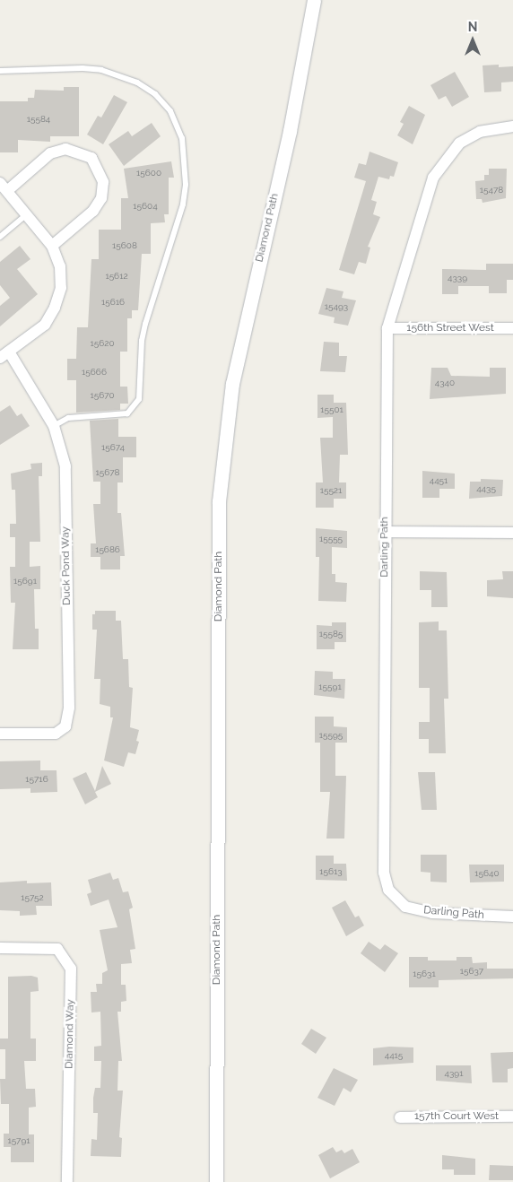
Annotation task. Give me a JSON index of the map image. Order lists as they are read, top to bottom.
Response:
{
  "streets": {
    "street": [
      "Diamond Path",
      "156th Street West",
      "Darling Path",
      "Duck Pond Way",
      "Diamond Way",
      "157th Court West"
    ]
  },
  "crossings": [
    ["156th Street West", "Darling Path"]
  ],
  "house_numbers": [
    "15584",
    "15600",
    "15478",
    "15604",
    "15608",
    "15612",
    "4339",
    "15616",
    "15493",
    "15620",
    "15666",
    "4340",
    "15670",
    "15501",
    "15674",
    "15678",
    "4451",
    "4435",
    "15521",
    "15555",
    "15686",
    "15691",
    "15585",
    "15591",
    "15595",
    "15716",
    "15613",
    "15640",
    "15752",
    "15637",
    "15631",
    "4415",
    "4391",
    "15791"
  ],
  "north": "top"
}
